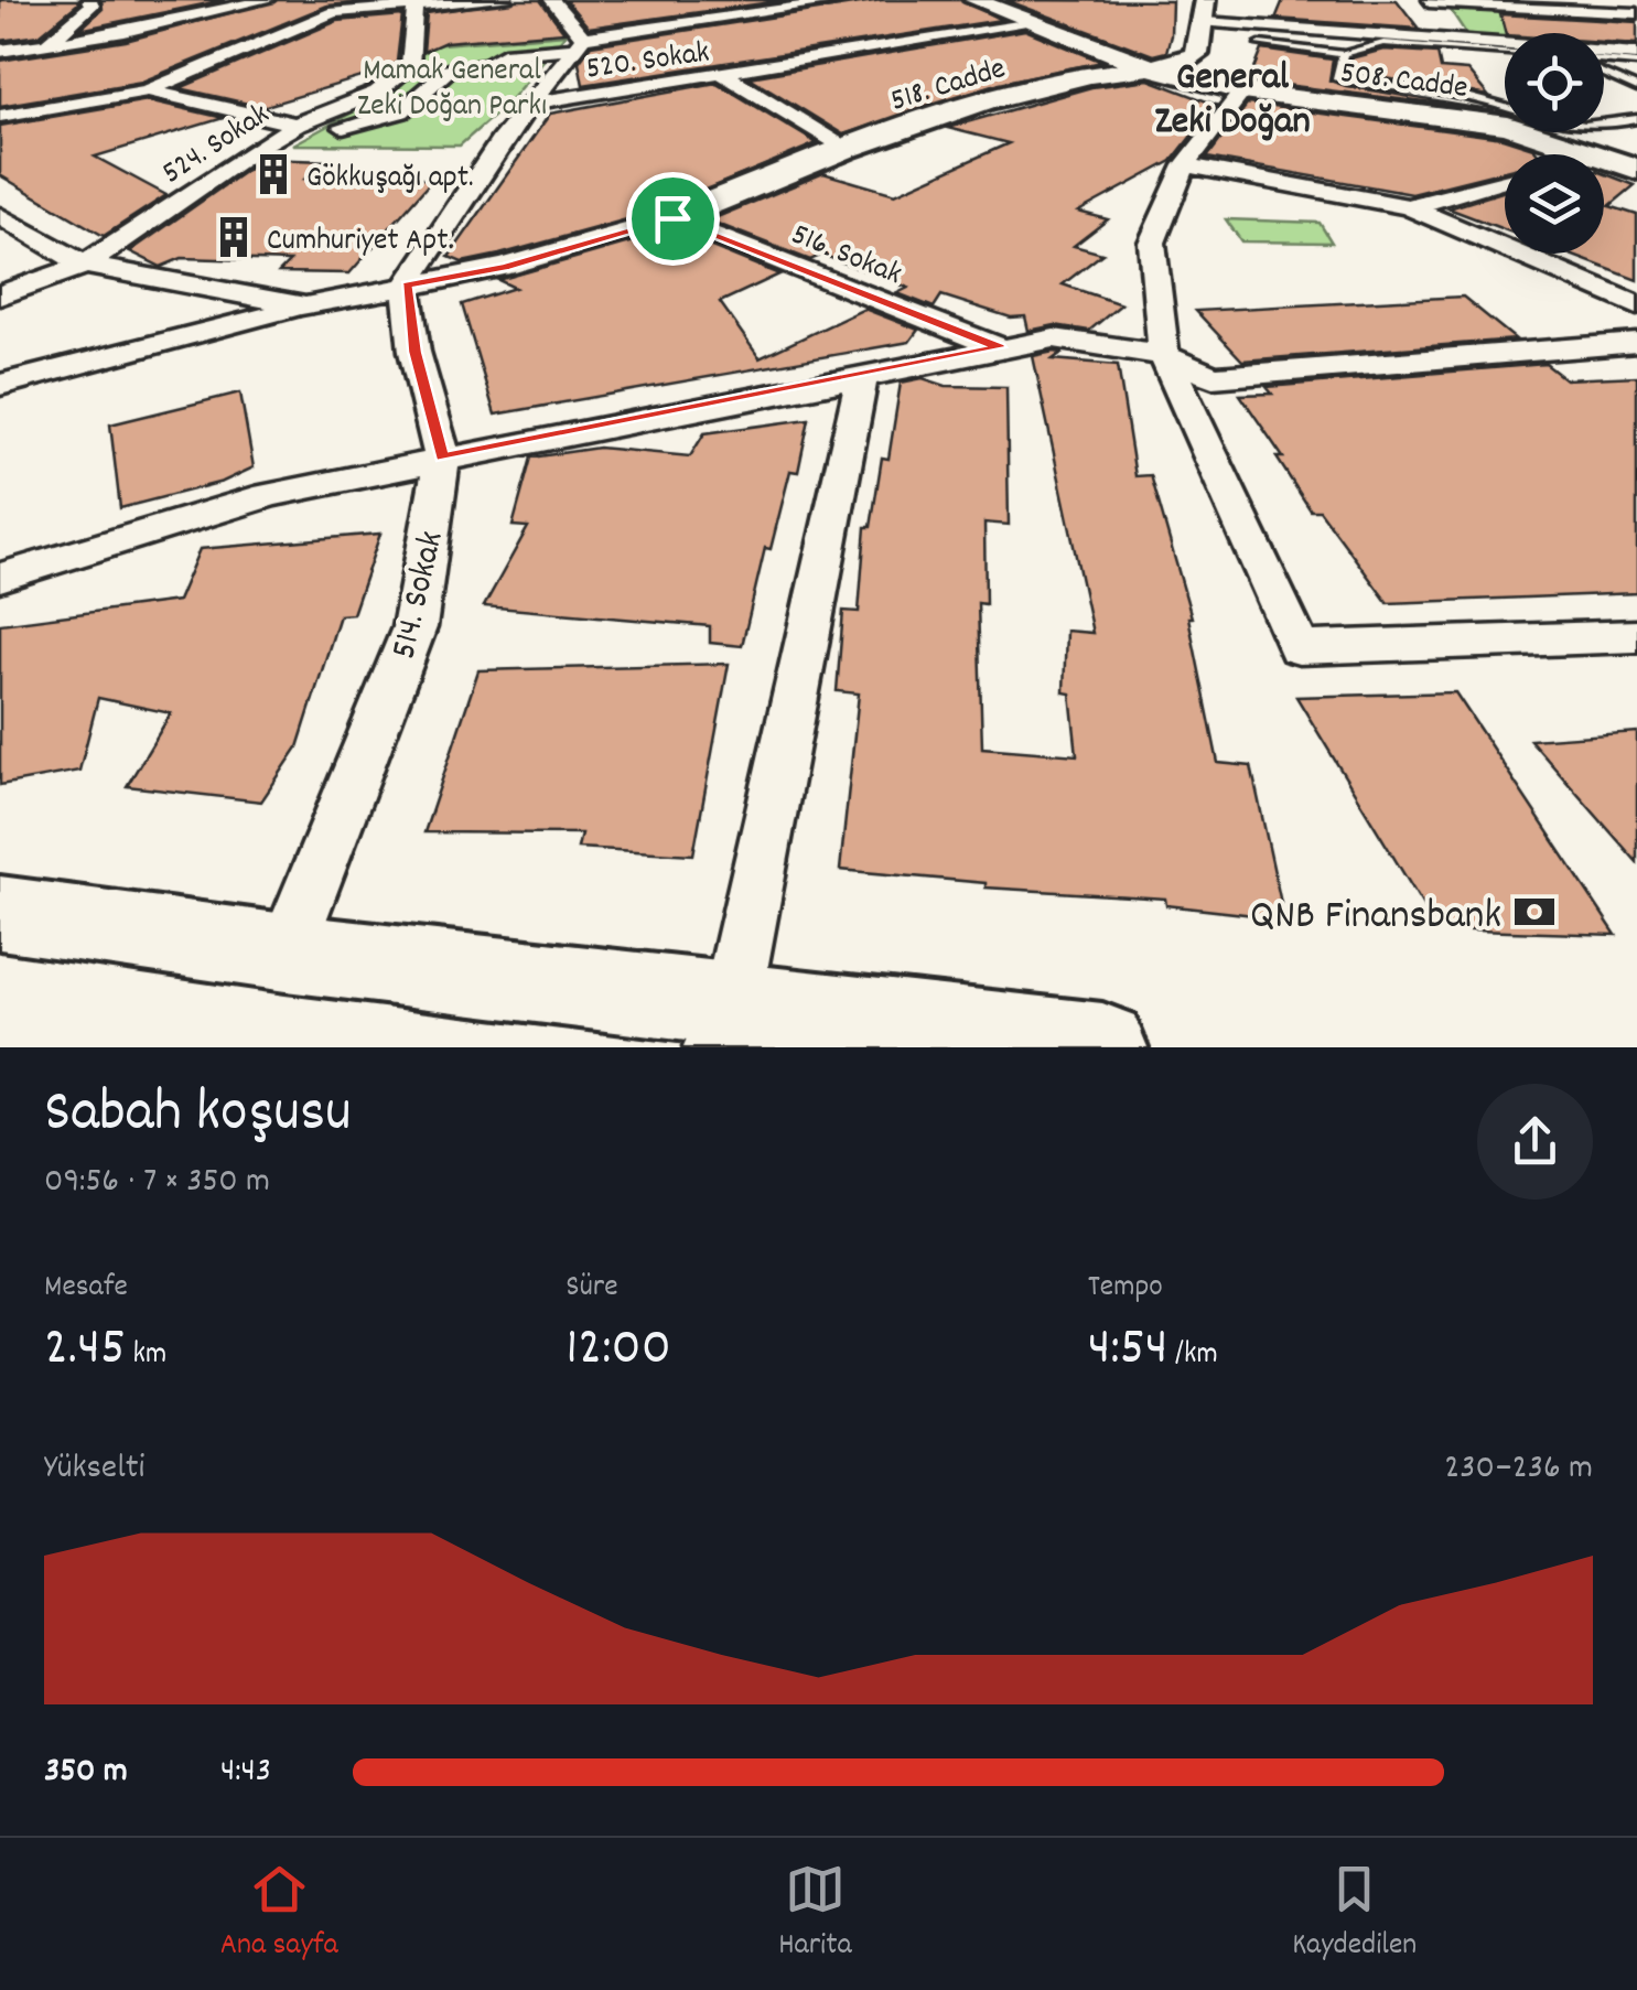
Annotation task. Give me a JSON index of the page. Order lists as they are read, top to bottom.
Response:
{
  "streets": {
    "street": [
      "520. Sokak",
      "508. Cadde",
      "518. Cadde",
      "524. Sokak",
      "516. Sokak",
      "514. Sokak"
    ]
  },
  "crossings": [
    ["520. Sokak", "508. Cadde"],
    ["508. Cadde", "518. Cadde"],
    ["518. Cadde", "516. Sokak"]
  ],
  "districts": ["General Zeki Doğan"],
  "parks": ["Mamak General Zeki Doğan Parkı"],
  "places": {
    "building": ["Gökkuşağı apt.", "Cumhuriyet Apt."],
    "bank": ["QNB Finansbank"]
  },
  "page": {
    "heading": ["Sabah koşusu", "09:56 · 7 × 350 m"],
    "stats": [
      ["Mesafe", "2.45 km"],
      ["Süre", "12:00"],
      ["Tempo", "4:54 /km"]
    ],
    "chart": ["Yükselti", "230–236 m"],
    "list": [
      {
        "name": "350 m",
        "note": "4:43"
      }
    ],
    "tabs": ["Ana sayfa", "Harita", "Kaydedilen"]
  }
}
